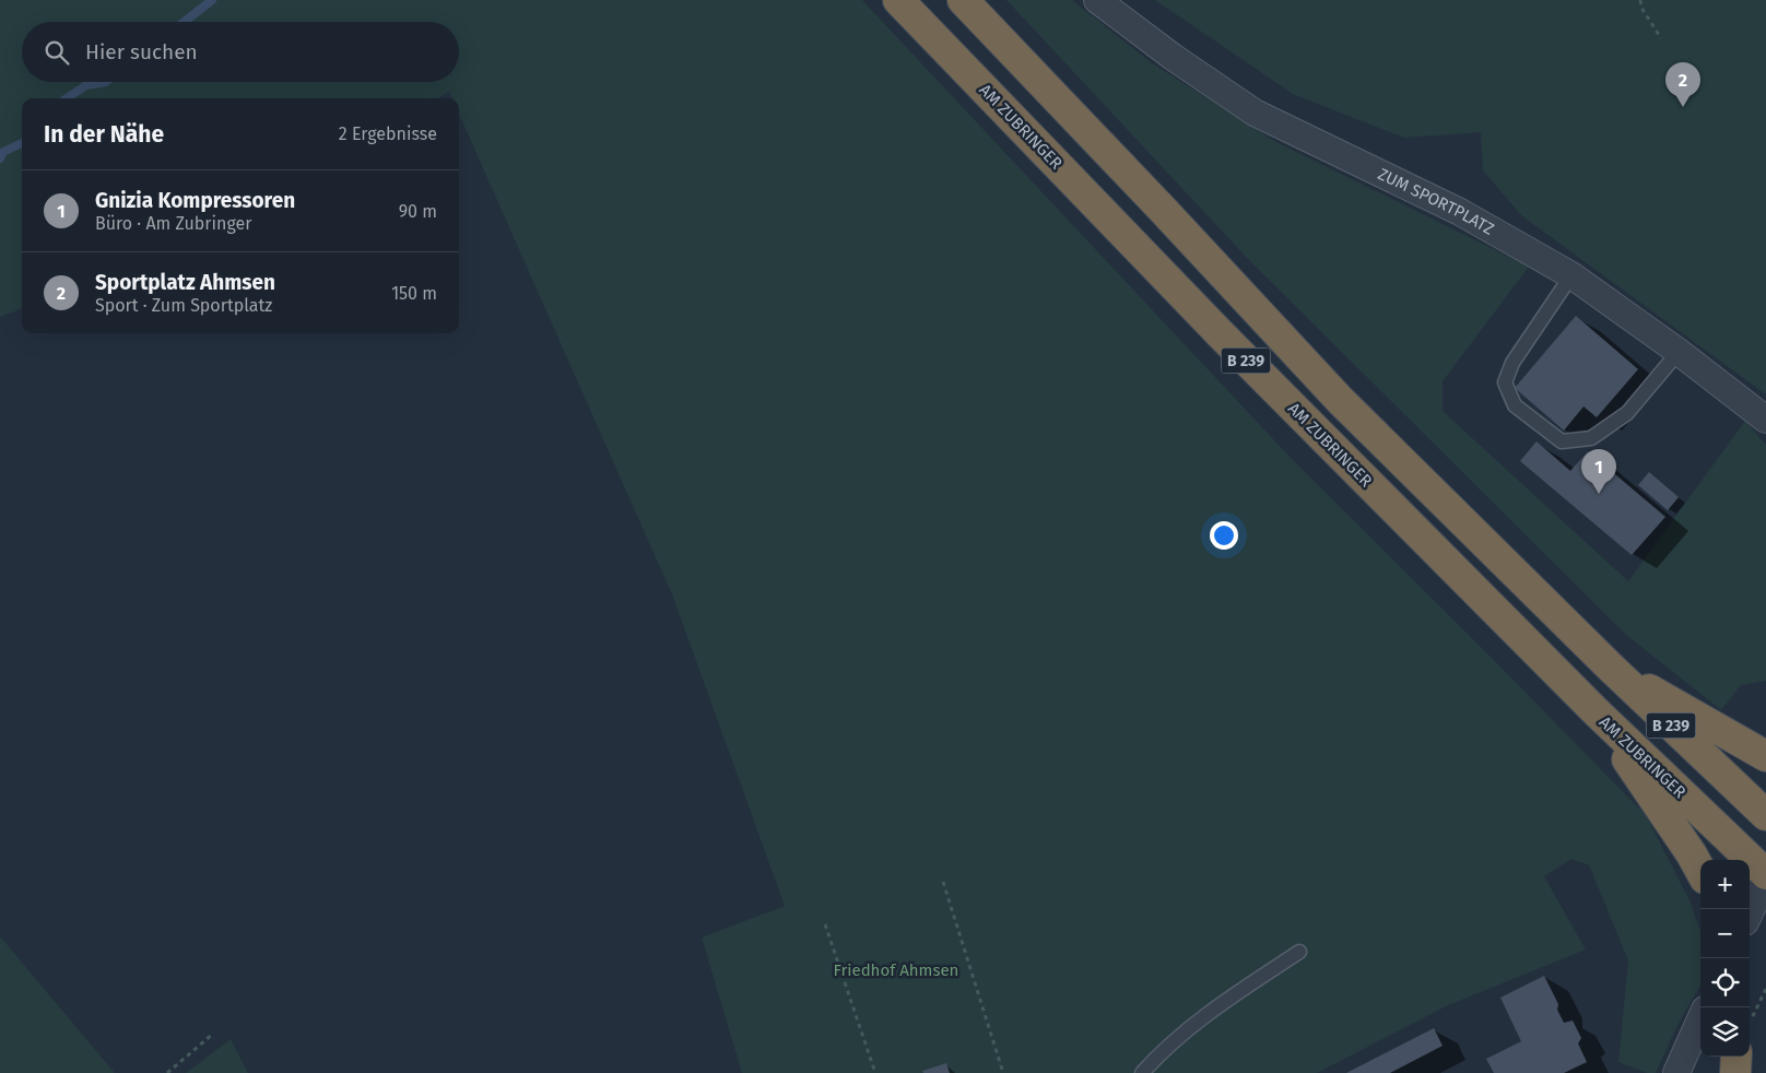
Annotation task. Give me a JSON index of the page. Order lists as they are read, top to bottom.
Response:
{
  "streets": {
    "highway": ["AM ZUBRINGER", "B 239"],
    "street": ["ZUM SPORTPLATZ"]
  },
  "parks": ["Friedhof Ahmsen"],
  "page": {
    "search": "Hier suchen",
    "pins": ["2", "1"],
    "heading": ["In der Nähe", "2 Ergebnisse"],
    "list": [
      {
        "mark": "1",
        "name": "Gnizia Kompressoren",
        "note": "Büro · Am Zubringer",
        "value": "90 m"
      },
      {
        "mark": "2",
        "name": "Sportplatz Ahmsen",
        "note": "Sport · Zum Sportplatz",
        "value": "150 m"
      }
    ],
    "map_buttons": ["+", "−"]
  }
}
